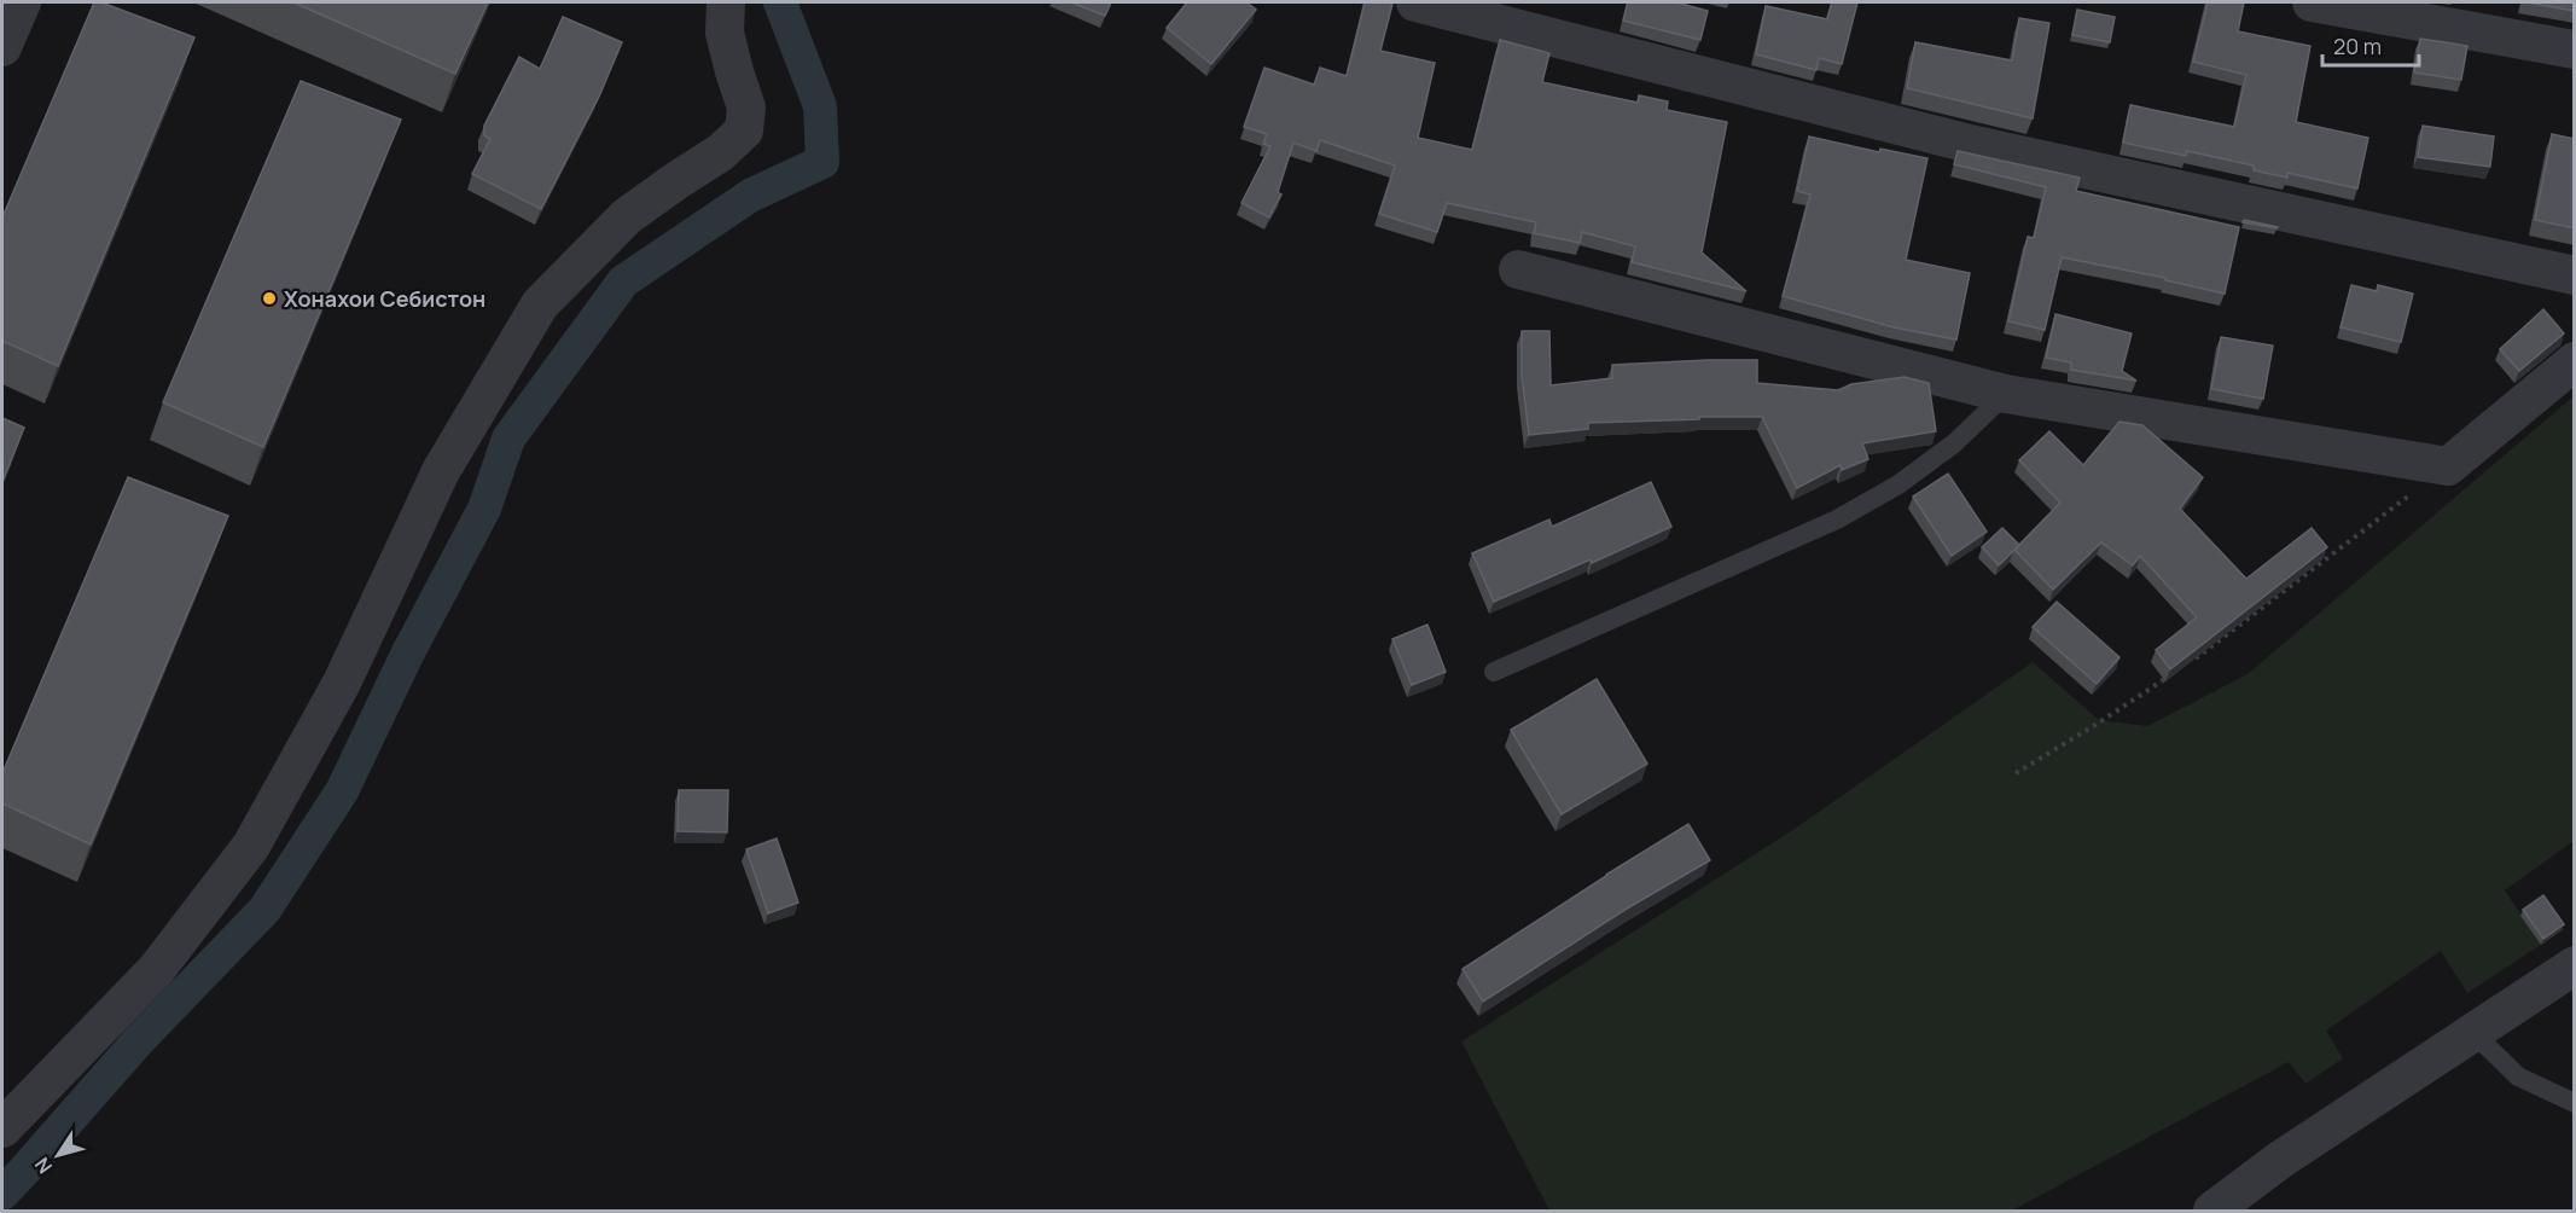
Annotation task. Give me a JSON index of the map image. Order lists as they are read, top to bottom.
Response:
{
  "places": ["Хонахои Себистон"],
  "scale_bar": "20 m",
  "north": "bottom left"
}
